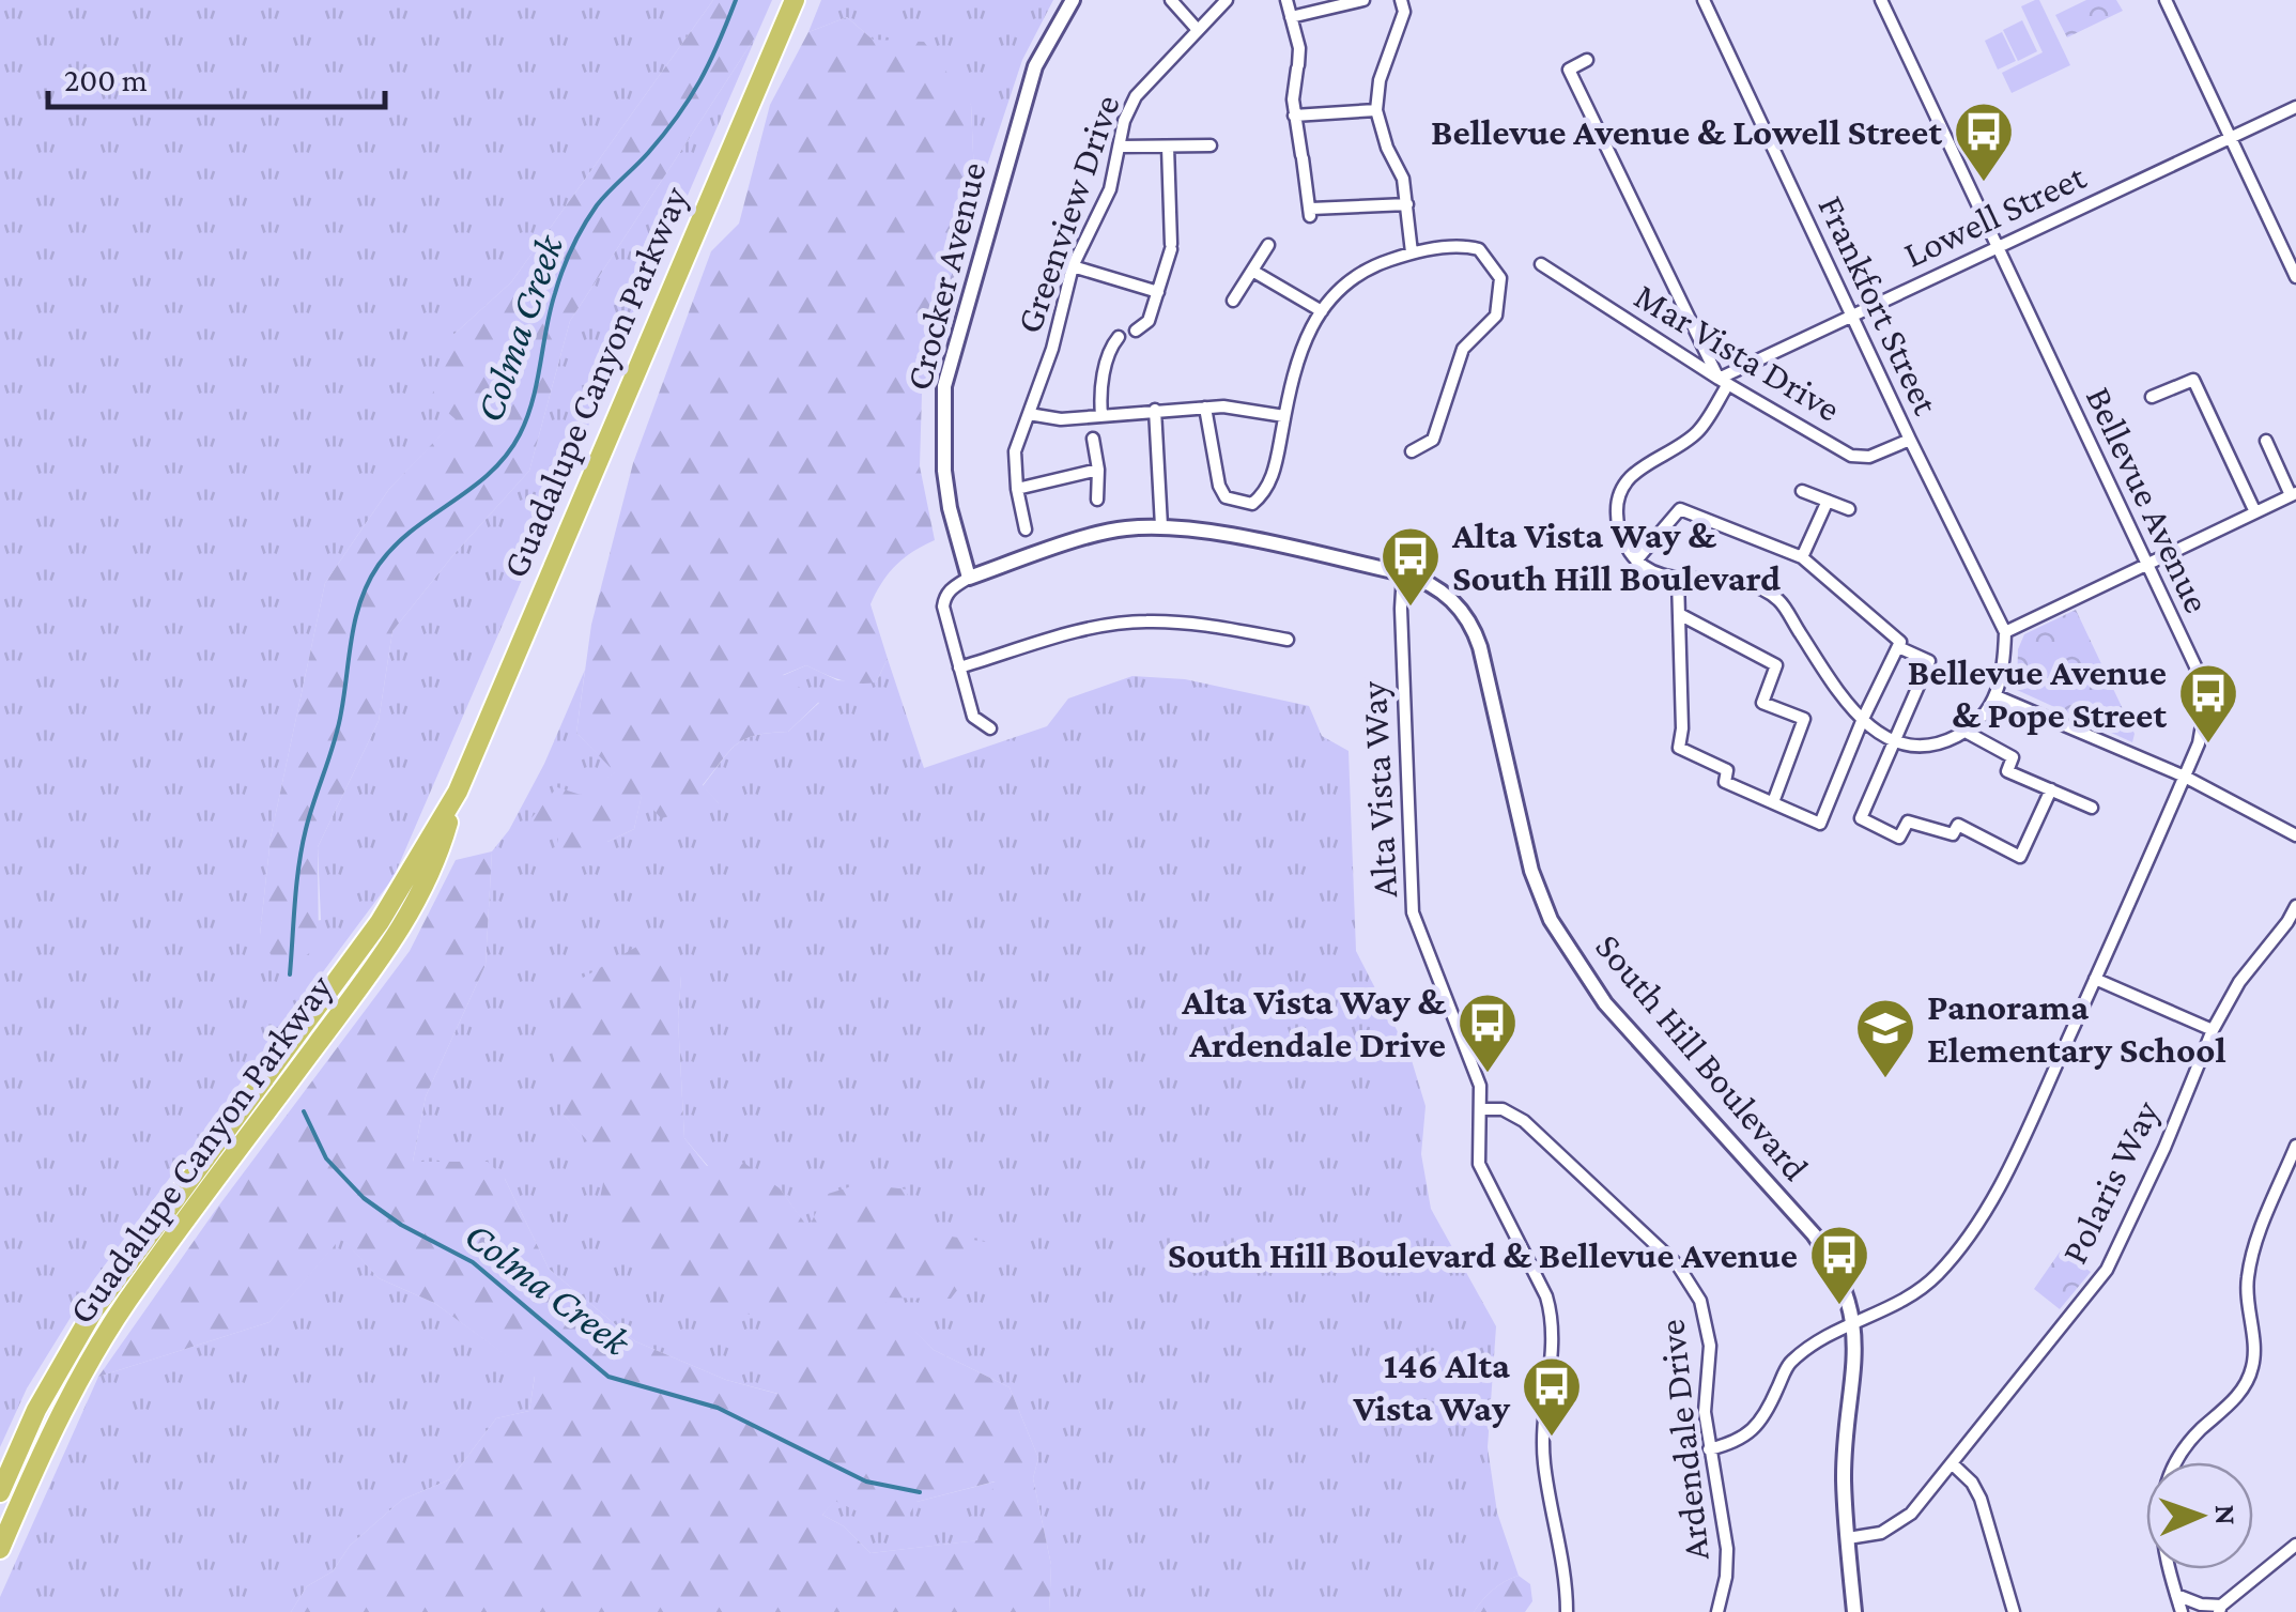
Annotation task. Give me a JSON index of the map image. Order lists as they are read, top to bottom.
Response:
{
  "streets": {
    "main road": ["Guadalupe Canyon Parkway"],
    "street": [
      "Greenview Drive",
      "Lowell Street",
      "Crocker Avenue",
      "Frankfort Street",
      "Mar Vista Drive",
      "Bellevue Avenue",
      "Alta Vista Way",
      "South Hill Boulevard",
      "Polaris Way",
      "Ardendale Drive"
    ]
  },
  "crossings": [
    ["Lowell Street", "Frankfort Street"],
    ["Lowell Street", "Mar Vista Drive"],
    ["Lowell Street", "Bellevue Avenue"],
    ["Crocker Avenue", "South Hill Boulevard"],
    ["Frankfort Street", "Mar Vista Drive"],
    ["Bellevue Avenue", "South Hill Boulevard"],
    ["Bellevue Avenue", "Ardendale Drive"],
    ["Alta Vista Way", "South Hill Boulevard"],
    ["Alta Vista Way", "Ardendale Drive"],
    ["South Hill Boulevard", "Polaris Way"]
  ],
  "water": ["Colma Creek"],
  "places": {
    "bus stop": [
      "Bellevue Avenue & Lowell Street",
      "Alta Vista Way & South Hill Boulevard",
      "Bellevue Avenue & Pope Street",
      "Alta Vista Way & Ardendale Drive",
      "South Hill Boulevard & Bellevue Avenue",
      "146 Alta Vista Way"
    ],
    "school or university": ["Panorama Elementary School"]
  },
  "scale_bar": "200 m",
  "north": "right"
}
